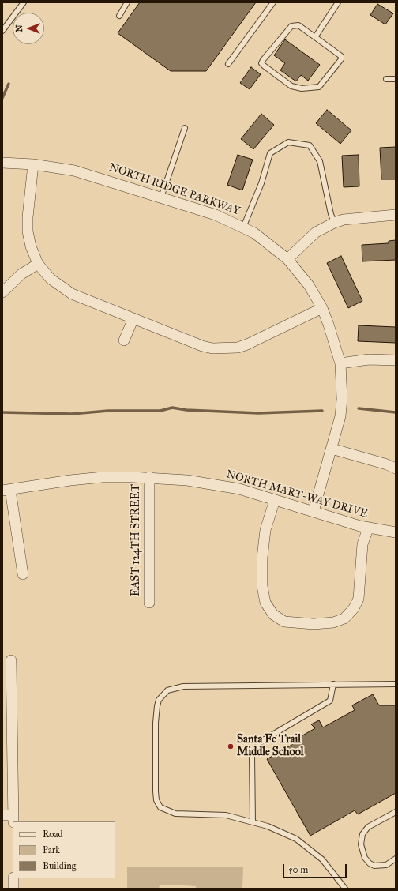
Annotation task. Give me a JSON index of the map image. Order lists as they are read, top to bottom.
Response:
{
  "streets": {
    "street": ["NORTH RIDGE PARKWAY", "NORTH MART-WAY DRIVE", "EAST 124TH STREET"]
  },
  "crossings": [
    ["NORTH RIDGE PARKWAY", "NORTH MART-WAY DRIVE"],
    ["NORTH MART-WAY DRIVE", "EAST 124TH STREET"]
  ],
  "places": ["Santa Fe Trail Middle School"],
  "legend": ["Road", "Park", "Building"],
  "scale_bar": "50 m",
  "north": "left"
}
